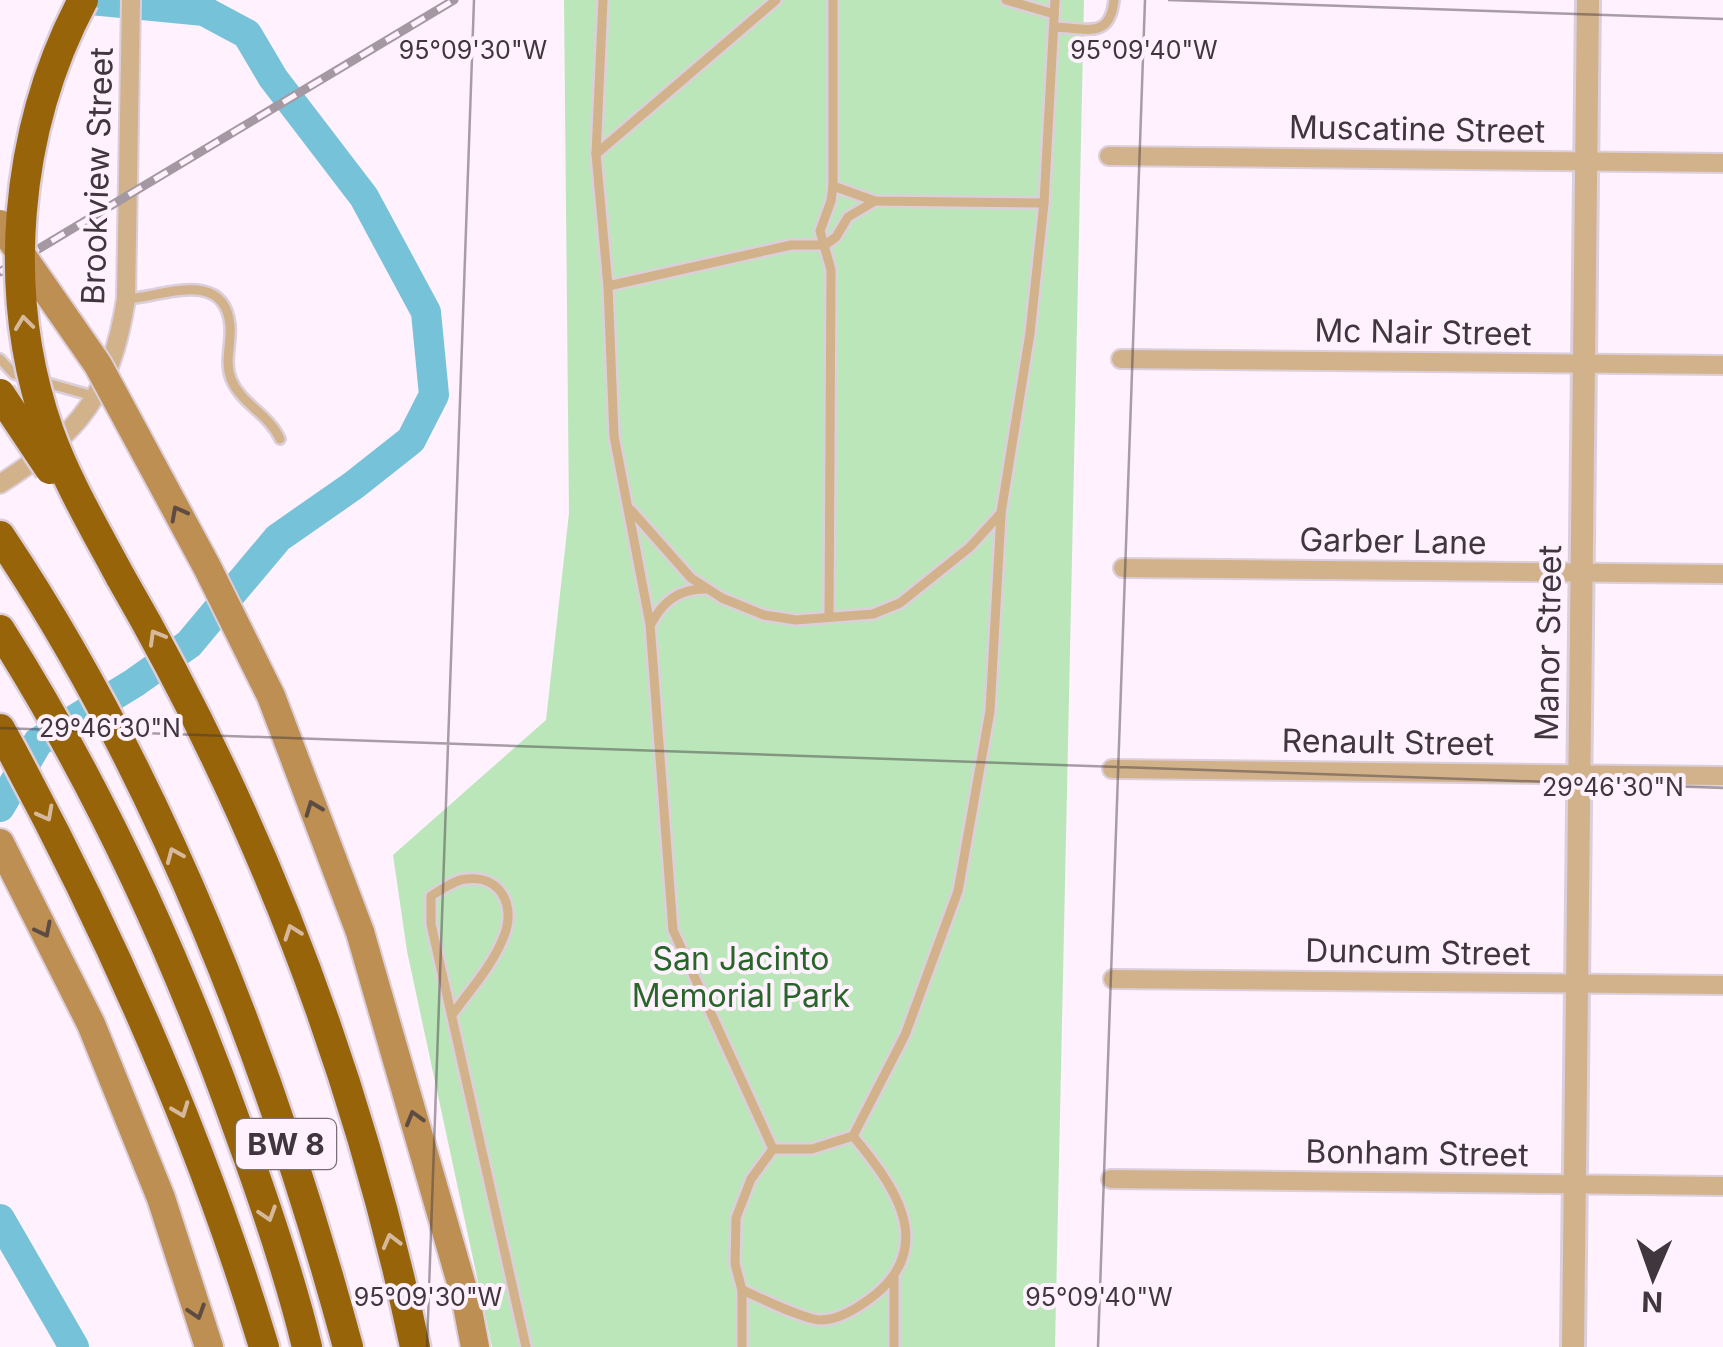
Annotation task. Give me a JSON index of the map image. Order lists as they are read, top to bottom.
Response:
{
  "streets": {
    "highway": ["BW 8"],
    "street": [
      "Muscatine Street",
      "Brookview Street",
      "Mc Nair Street",
      "Garber Lane",
      "Manor Street",
      "Renault Street",
      "Duncum Street",
      "Bonham Street"
    ]
  },
  "crossings": [
    ["Muscatine Street", "Manor Street"],
    ["Mc Nair Street", "Manor Street"],
    ["Garber Lane", "Manor Street"],
    ["Manor Street", "Renault Street"],
    ["Manor Street", "Duncum Street"],
    ["Manor Street", "Bonham Street"]
  ],
  "parks": ["San Jacinto Memorial Park"],
  "north": "bottom",
  "coordinates": ["95°09'30\"W", "95°09'40\"W", "29°46'30\"N"]
}
